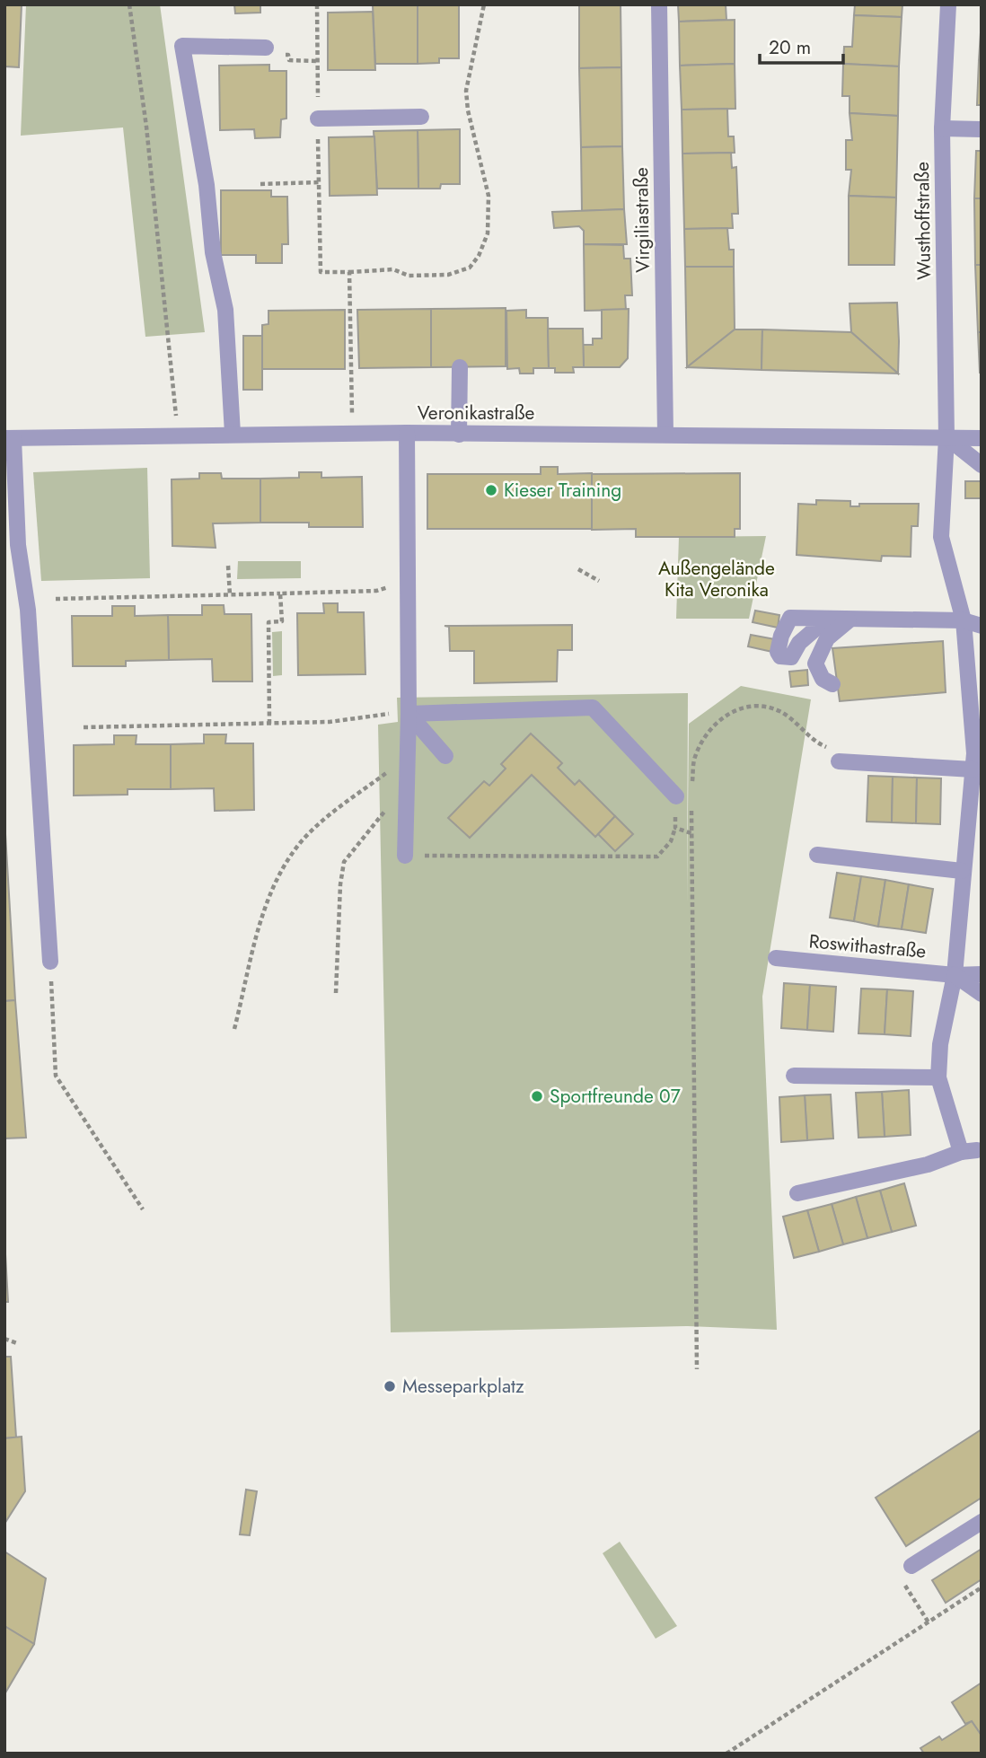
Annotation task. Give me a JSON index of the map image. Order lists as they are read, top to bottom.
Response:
{
  "streets": {
    "street": [
      "Virgiliastraße",
      "Wusthoffstraße",
      "Veronikastraße",
      "Roswithastraße"
    ]
  },
  "crossings": [
    ["Virgiliastraße", "Veronikastraße"],
    ["Wusthoffstraße", "Veronikastraße"]
  ],
  "parks": ["Außengelände Kita Veronika"],
  "places": ["Kieser Training", "Sportfreunde 07", "Messeparkplatz"],
  "scale_bar": "20 m"
}
